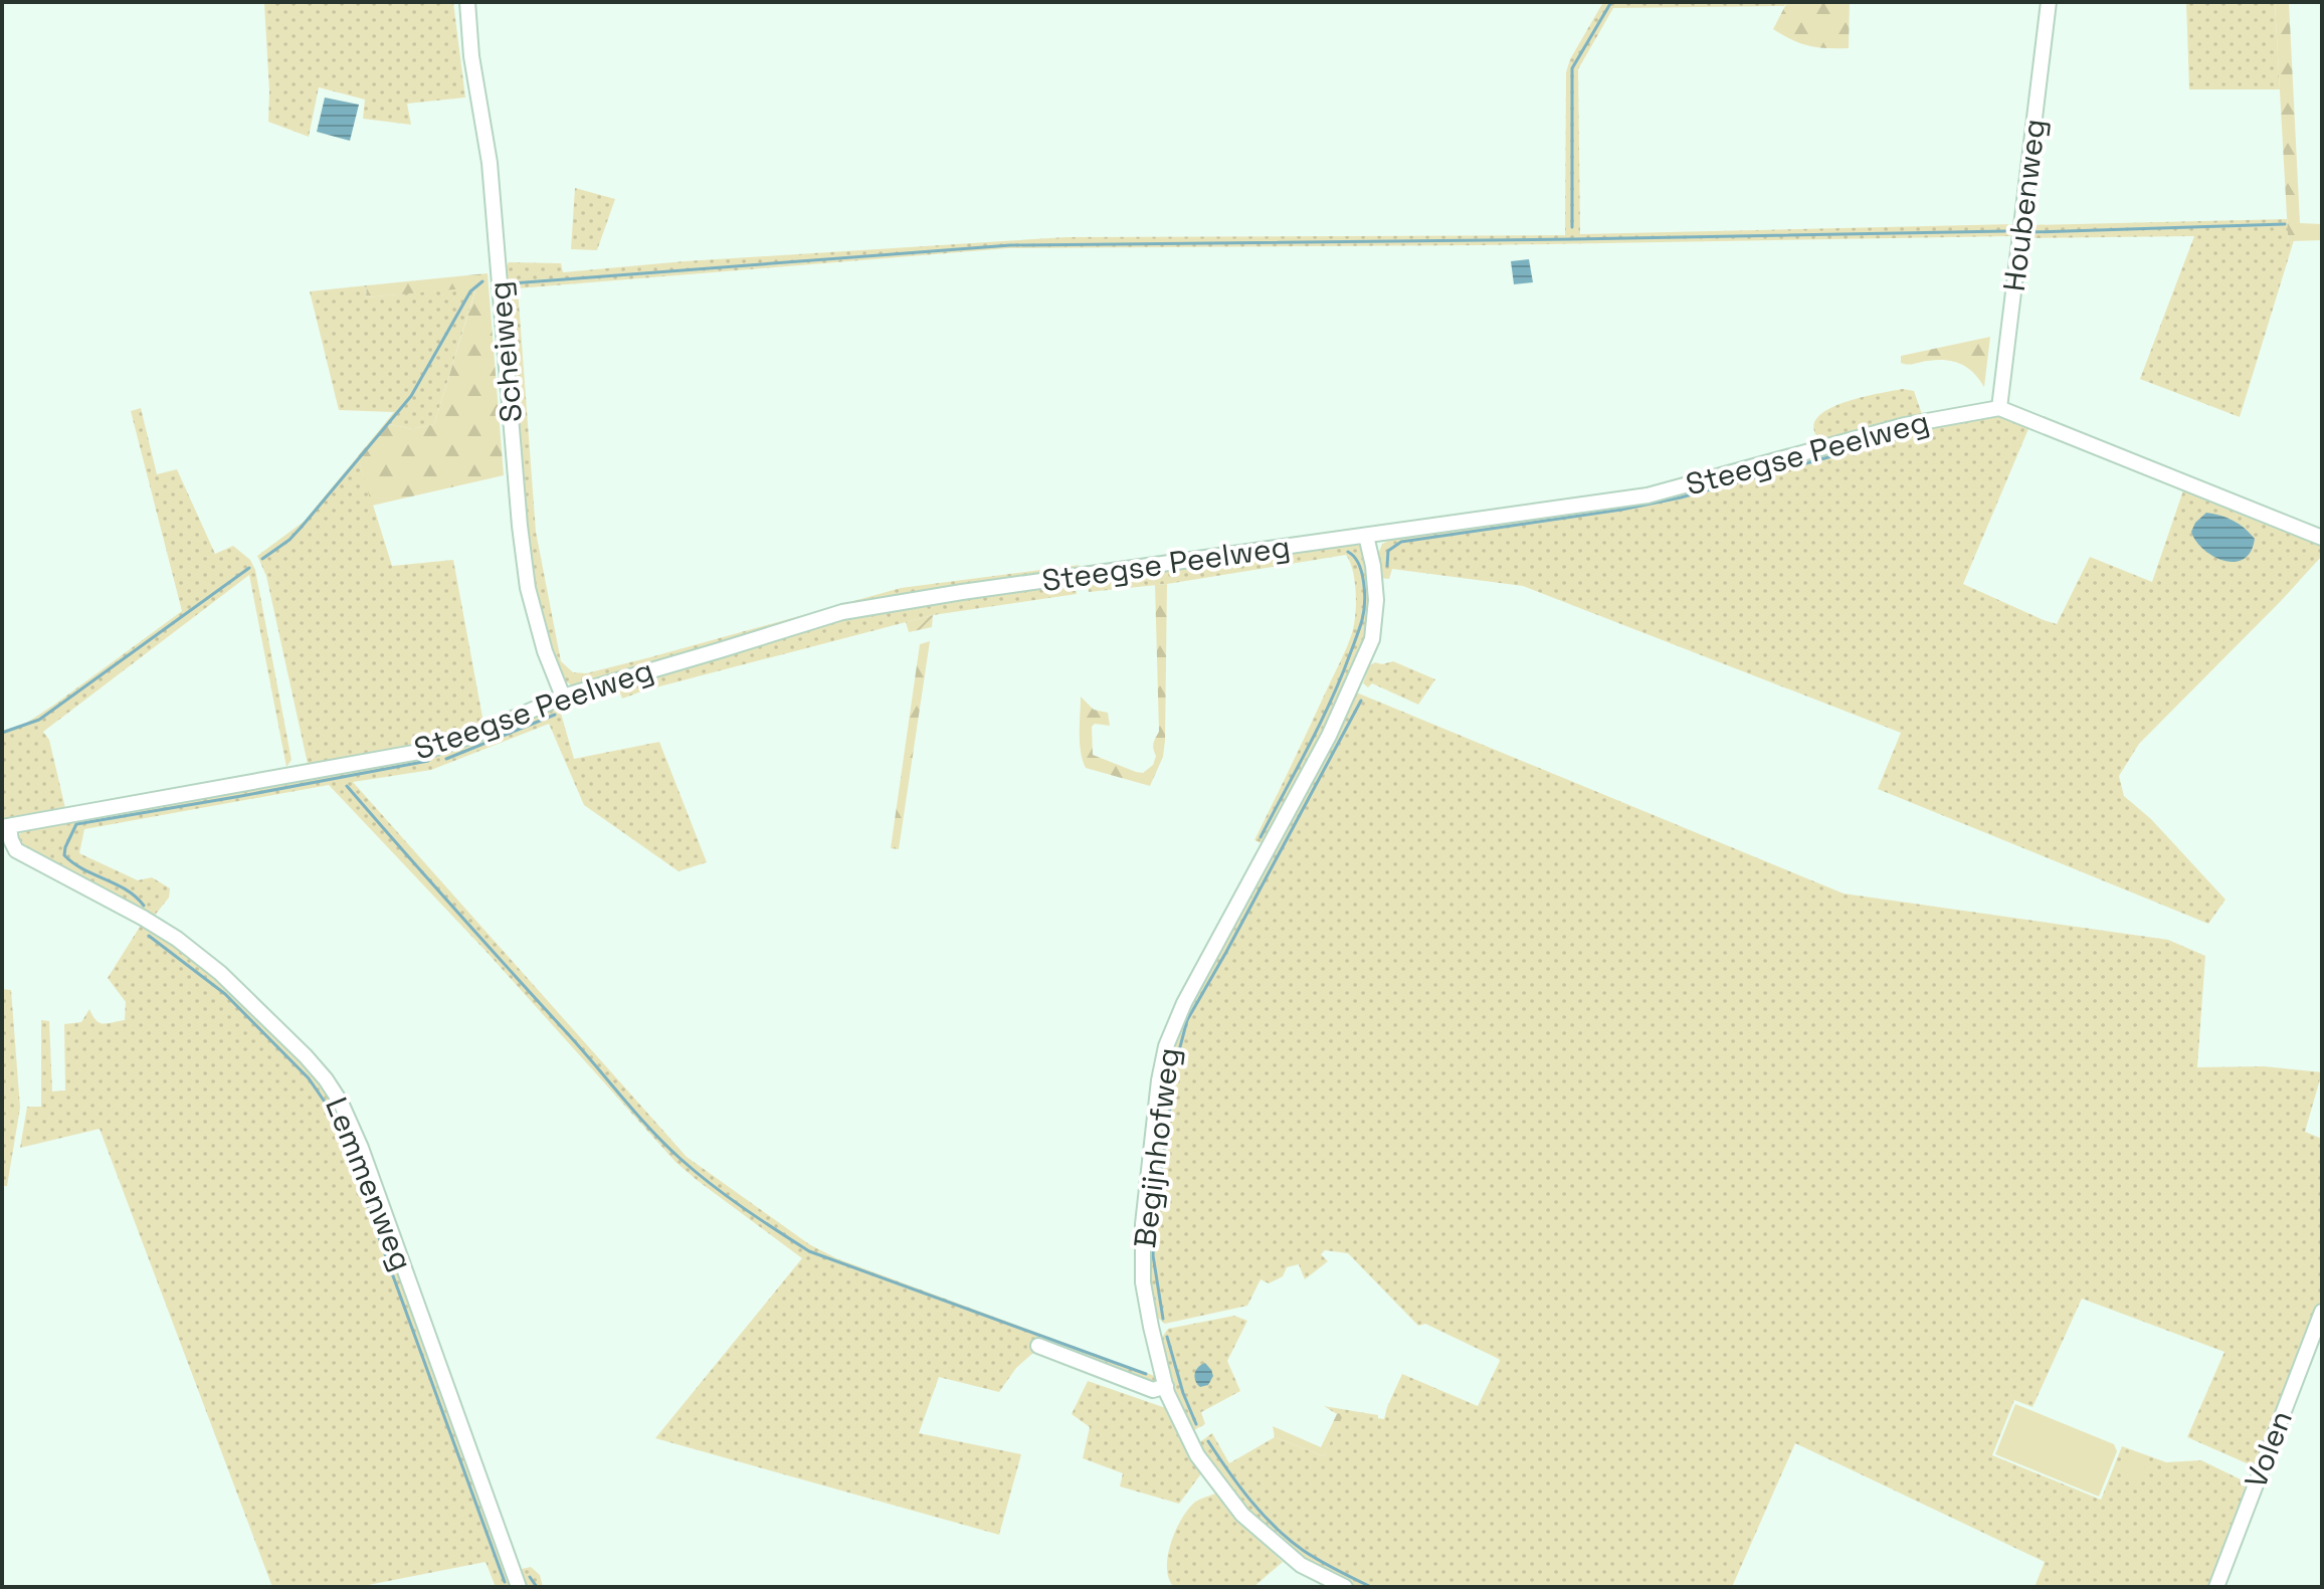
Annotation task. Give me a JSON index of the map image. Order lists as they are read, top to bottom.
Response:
{
  "streets": {
    "street": [
      "Houbenweg",
      "Scheiweg",
      "Steegse Peelweg",
      "Begijnhofweg",
      "Lemmenweg",
      "Volen"
    ]
  },
  "crossings": [
    ["Houbenweg", "Steegse Peelweg"],
    ["Scheiweg", "Steegse Peelweg"],
    ["Steegse Peelweg", "Begijnhofweg"],
    ["Steegse Peelweg", "Lemmenweg"]
  ]
}
